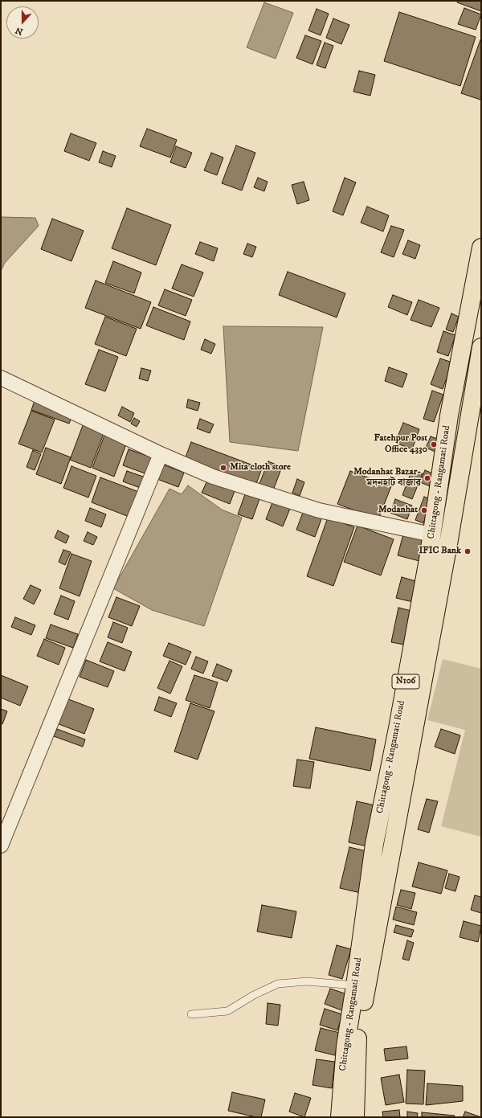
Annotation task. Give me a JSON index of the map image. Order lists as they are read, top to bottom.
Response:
{
  "streets": {
    "highway": ["Chittagong - Rangamati Road", "N106"]
  },
  "places": [
    "Fatehpur Post Office 4330",
    "Mita cloth store",
    "Modanhat Bazar- মদনহাট বাজার",
    "Modanhat",
    "IFIC Bank"
  ],
  "north": "bottom"
}
